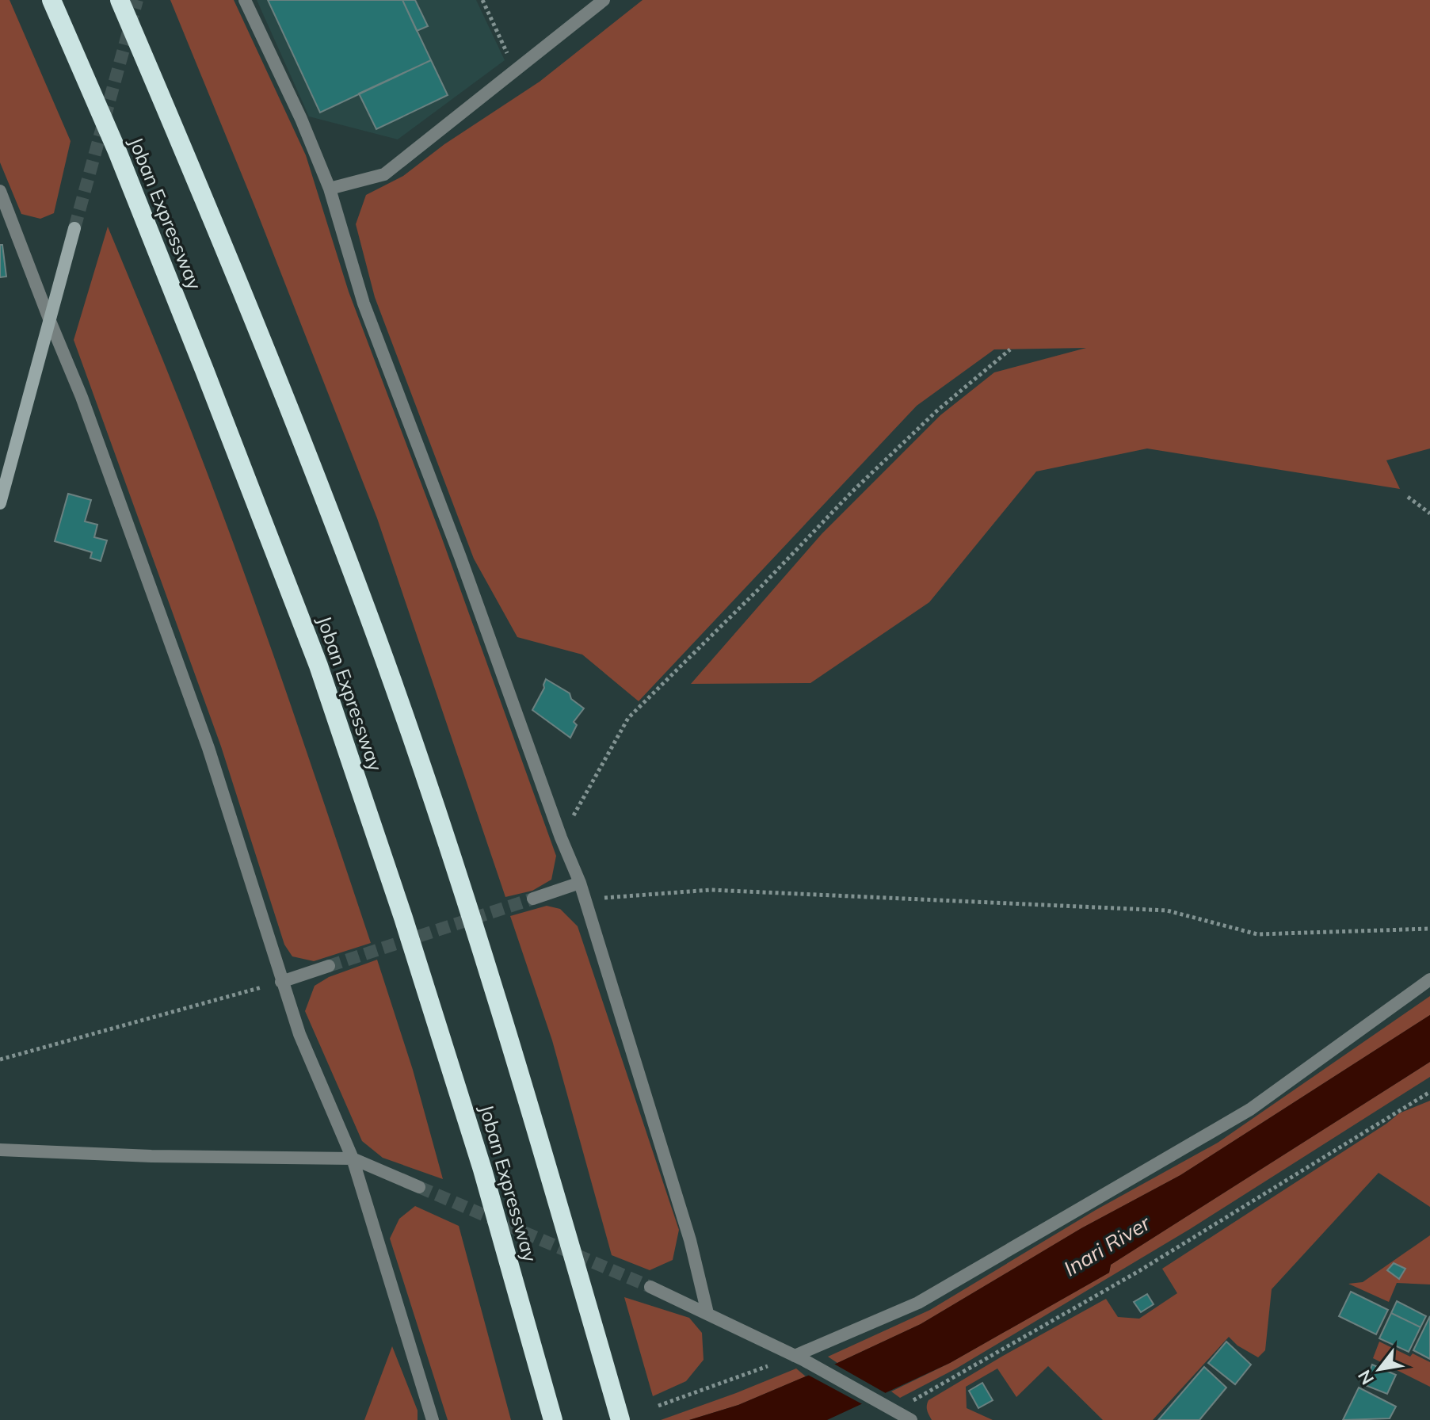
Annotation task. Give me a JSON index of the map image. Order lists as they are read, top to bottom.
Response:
{
  "streets": {
    "highway": ["Joban Expressway"]
  },
  "water": ["Inari River"],
  "north": "bottom left"
}
